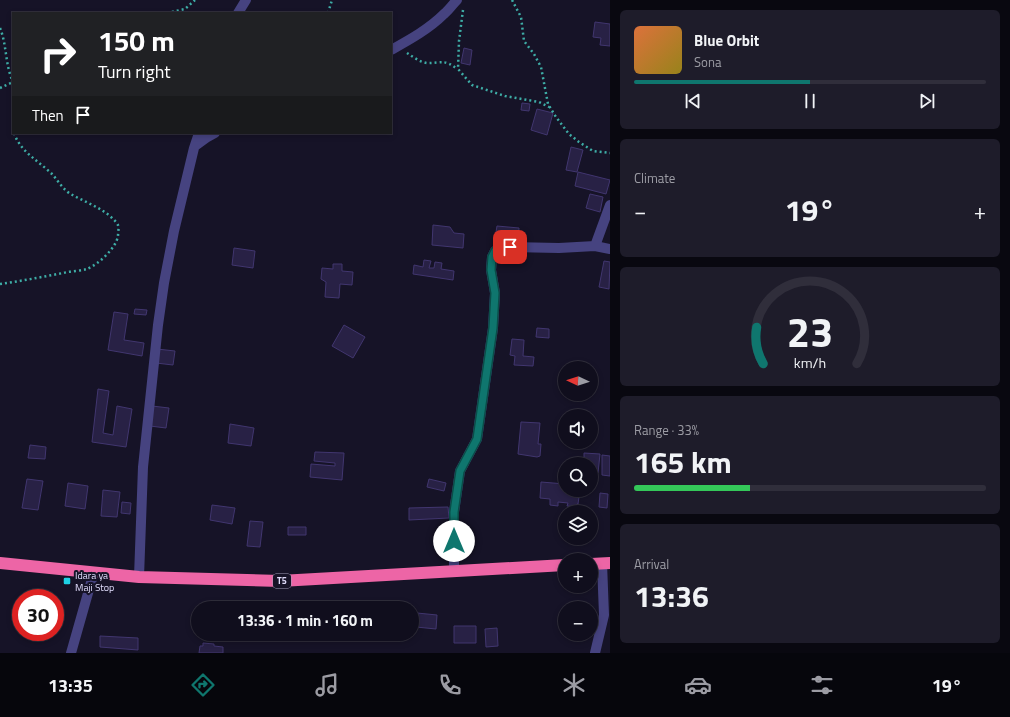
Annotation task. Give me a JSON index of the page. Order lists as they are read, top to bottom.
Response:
{
  "streets": {
    "highway": ["T5"]
  },
  "places": {
    "transit": ["Idara ya Maji Stop"]
  },
  "north": "left",
  "page": {
    "turn": ["150 m", "Turn right"],
    "song": ["Blue Orbit", "Sona"],
    "then": "Then",
    "tile": [
      "Climate",
      ["Range · 33%", "165 km"],
      ["Arrival", "13:36"]
    ],
    "heat": ["−", "19°", "+"],
    "map_buttons": ["+", "−"],
    "limit": "30",
    "trip": "13:36 · 1 min · 160 m",
    "tabs": ["13:35", "19°"],
    "gauge": ["23", "km/h"]
  }
}
